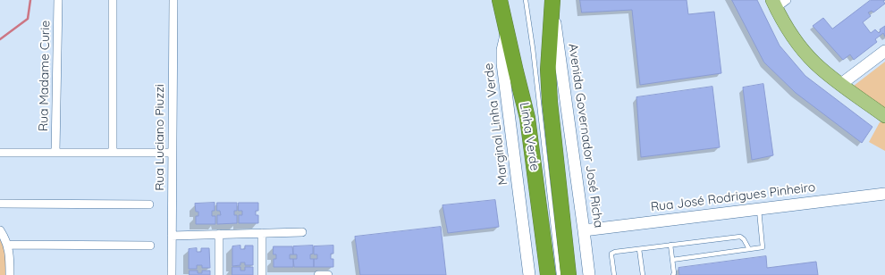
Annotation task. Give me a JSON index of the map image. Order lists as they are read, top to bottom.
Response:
{
  "streets": {
    "highway": ["Linha Verde"],
    "main road": ["Marginal Linha Verde", "Avenida Governador José Richa", "Rua José Rodrigues Pinheiro"],
    "street": ["Rua Madame Curie", "Rua Luciano Piuzzi"]
  },
  "crossings": [
    ["Marginal Linha Verde", "Linha Verde"],
    ["Avenida Governador José Richa", "Linha Verde"],
    ["Avenida Governador José Richa", "Rua José Rodrigues Pinheiro"]
  ]
}
